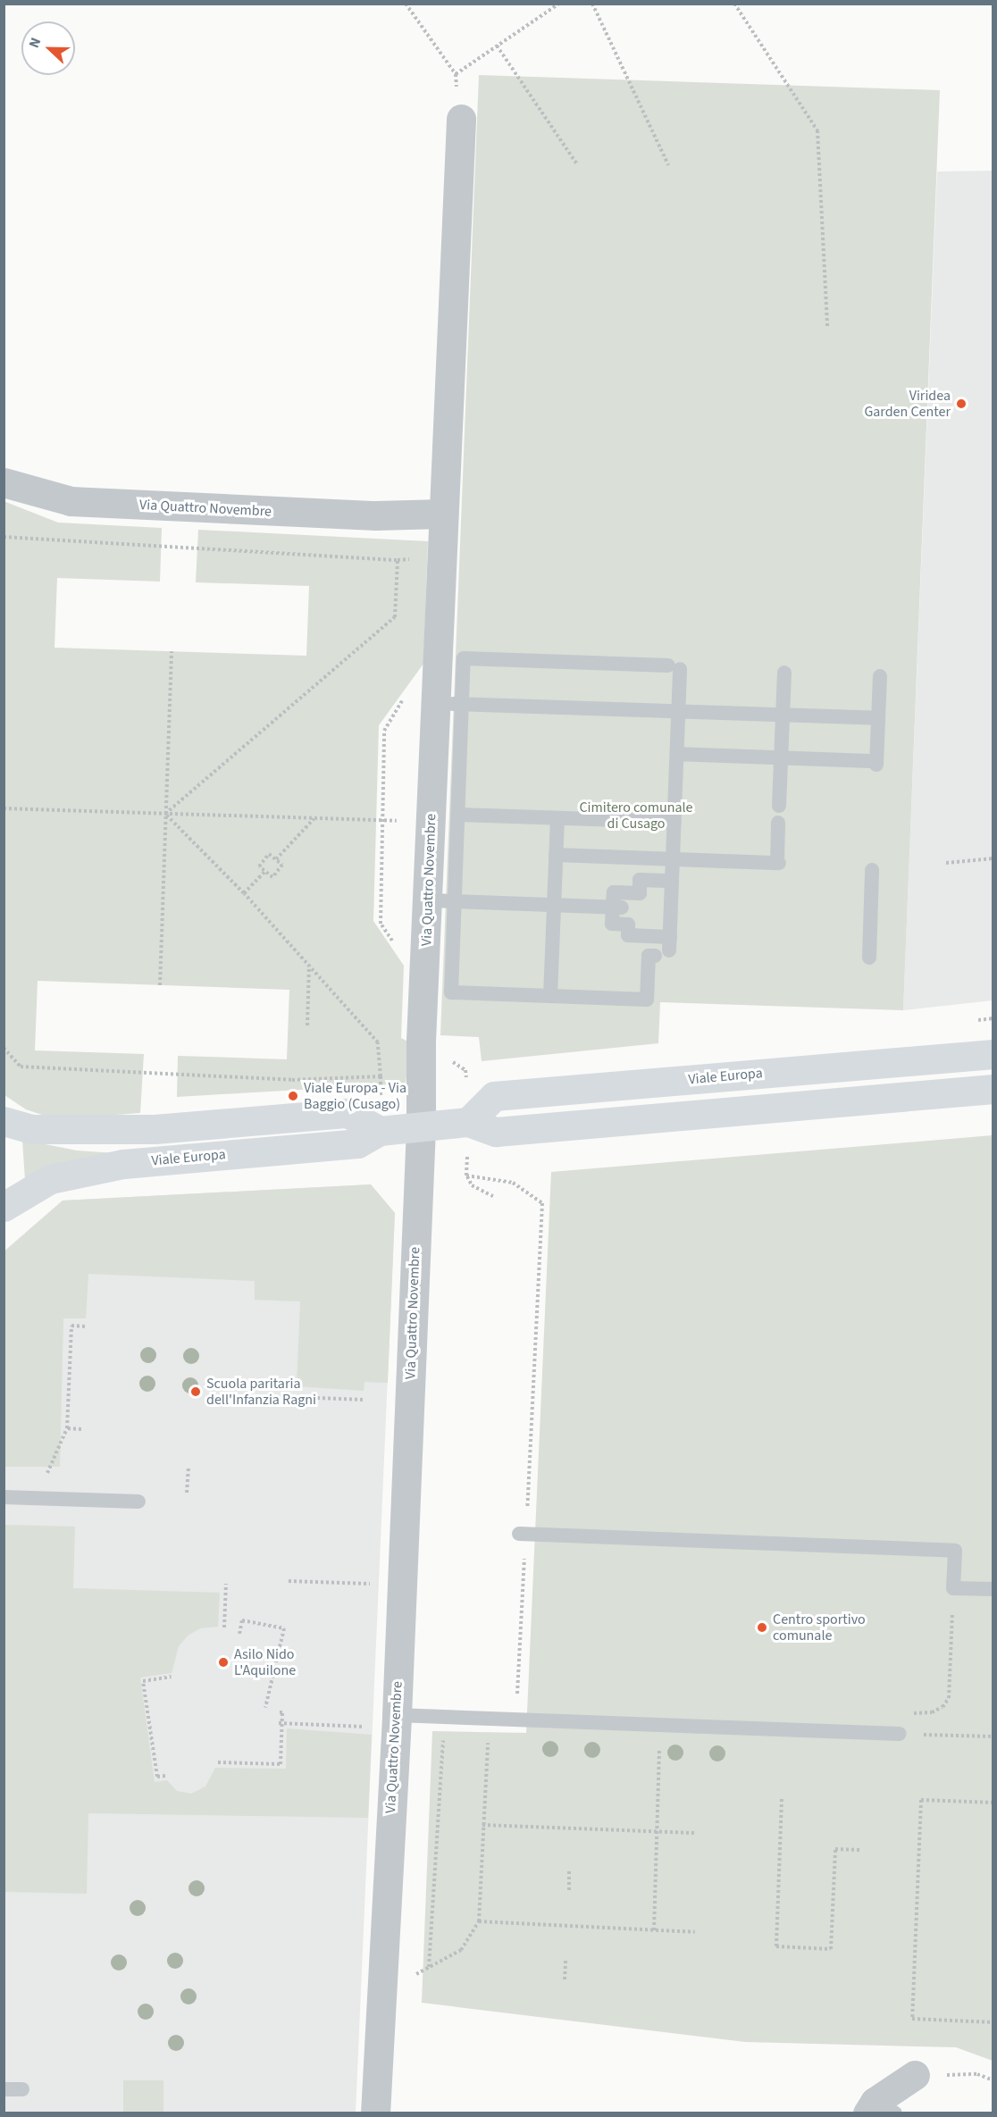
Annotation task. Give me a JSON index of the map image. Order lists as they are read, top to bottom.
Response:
{
  "streets": {
    "street": ["Via Quattro Novembre", "Viale Europa"]
  },
  "crossings": [
    ["Via Quattro Novembre", "Viale Europa"]
  ],
  "parks": ["Cimitero comunale di Cusago"],
  "places": [
    "Viridea Garden Center",
    "Viale Europa - Via Baggio (Cusago)",
    "Scuola paritaria dell'Infanzia Ragni",
    "Centro sportivo comunale",
    "Asilo Nido L'Aquilone"
  ],
  "north": "left"
}
